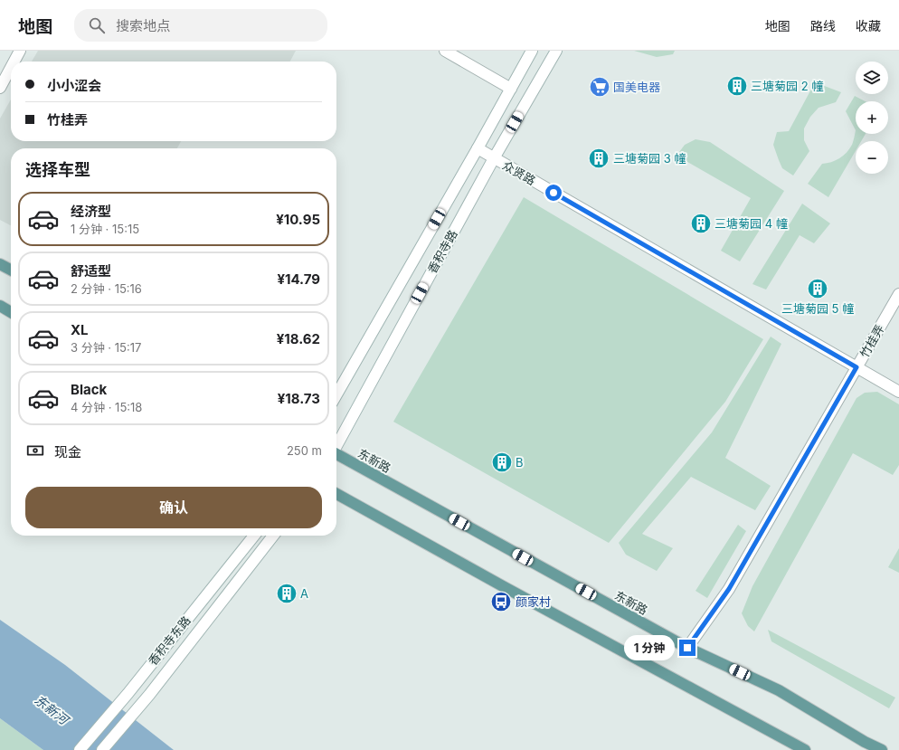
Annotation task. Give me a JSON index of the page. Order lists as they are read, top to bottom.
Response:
{
  "streets": {
    "main road": [
      "众贤路",
      "香积寺路",
      "竹桂弄",
      "东新路",
      "香积寺东路"
    ]
  },
  "crossings": [
    ["众贤路", "香积寺路"],
    ["众贤路", "竹桂弄"],
    ["竹桂弄", "东新路"]
  ],
  "water": ["东新河"],
  "places": {
    "building": [
      "三塘菊园 2 幢",
      "三塘菊园 3 幢",
      "三塘菊园 4 幢",
      "三塘菊园 5 幢",
      "B",
      "A"
    ],
    "supermarket": ["国美电器"],
    "bus stop": ["颜家村"]
  },
  "page": {
    "header": "地图",
    "search": "搜索地点",
    "nav": ["地图", "路线", "收藏"],
    "map_buttons": ["+", "−"],
    "banner": ["小小涩会", "竹桂弄"],
    "heading": "选择车型",
    "list": [
      {
        "name": "经济型",
        "note": "1 分钟 · 15:15",
        "value": "¥10.95"
      },
      {
        "name": "舒适型",
        "note": "2 分钟 · 15:16",
        "value": "¥14.79"
      },
      {
        "name": "XL",
        "note": "3 分钟 · 15:17",
        "value": "¥18.62"
      },
      {
        "name": "Black",
        "note": "4 分钟 · 15:18",
        "value": "¥18.73"
      }
    ],
    "pay": ["现金", "250 m"],
    "buttons": "确认",
    "bubble": "1 分钟"
  }
}
